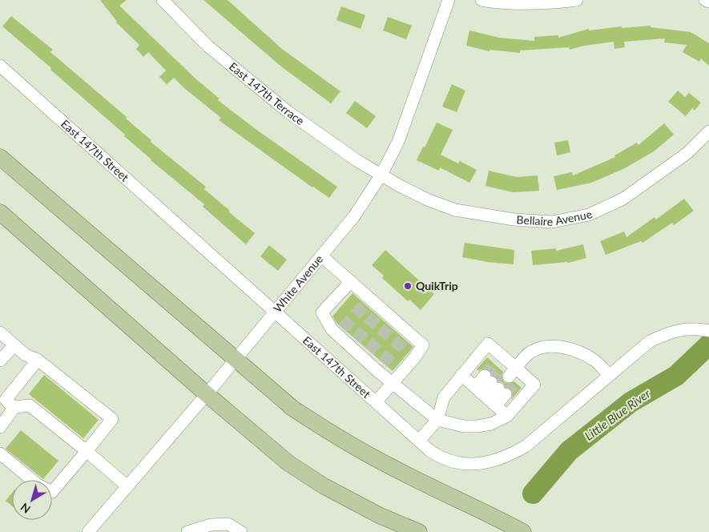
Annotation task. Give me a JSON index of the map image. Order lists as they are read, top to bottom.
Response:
{
  "streets": {
    "street": [
      "East 147th Terrace",
      "East 147th Street",
      "Bellaire Avenue",
      "White Avenue"
    ]
  },
  "crossings": [
    ["East 147th Terrace", "Bellaire Avenue"],
    ["East 147th Terrace", "White Avenue"],
    ["East 147th Street", "White Avenue"],
    ["Bellaire Avenue", "White Avenue"]
  ],
  "water": ["Little Blue River"],
  "places": ["QuikTrip"],
  "north": "bottom left"
}
